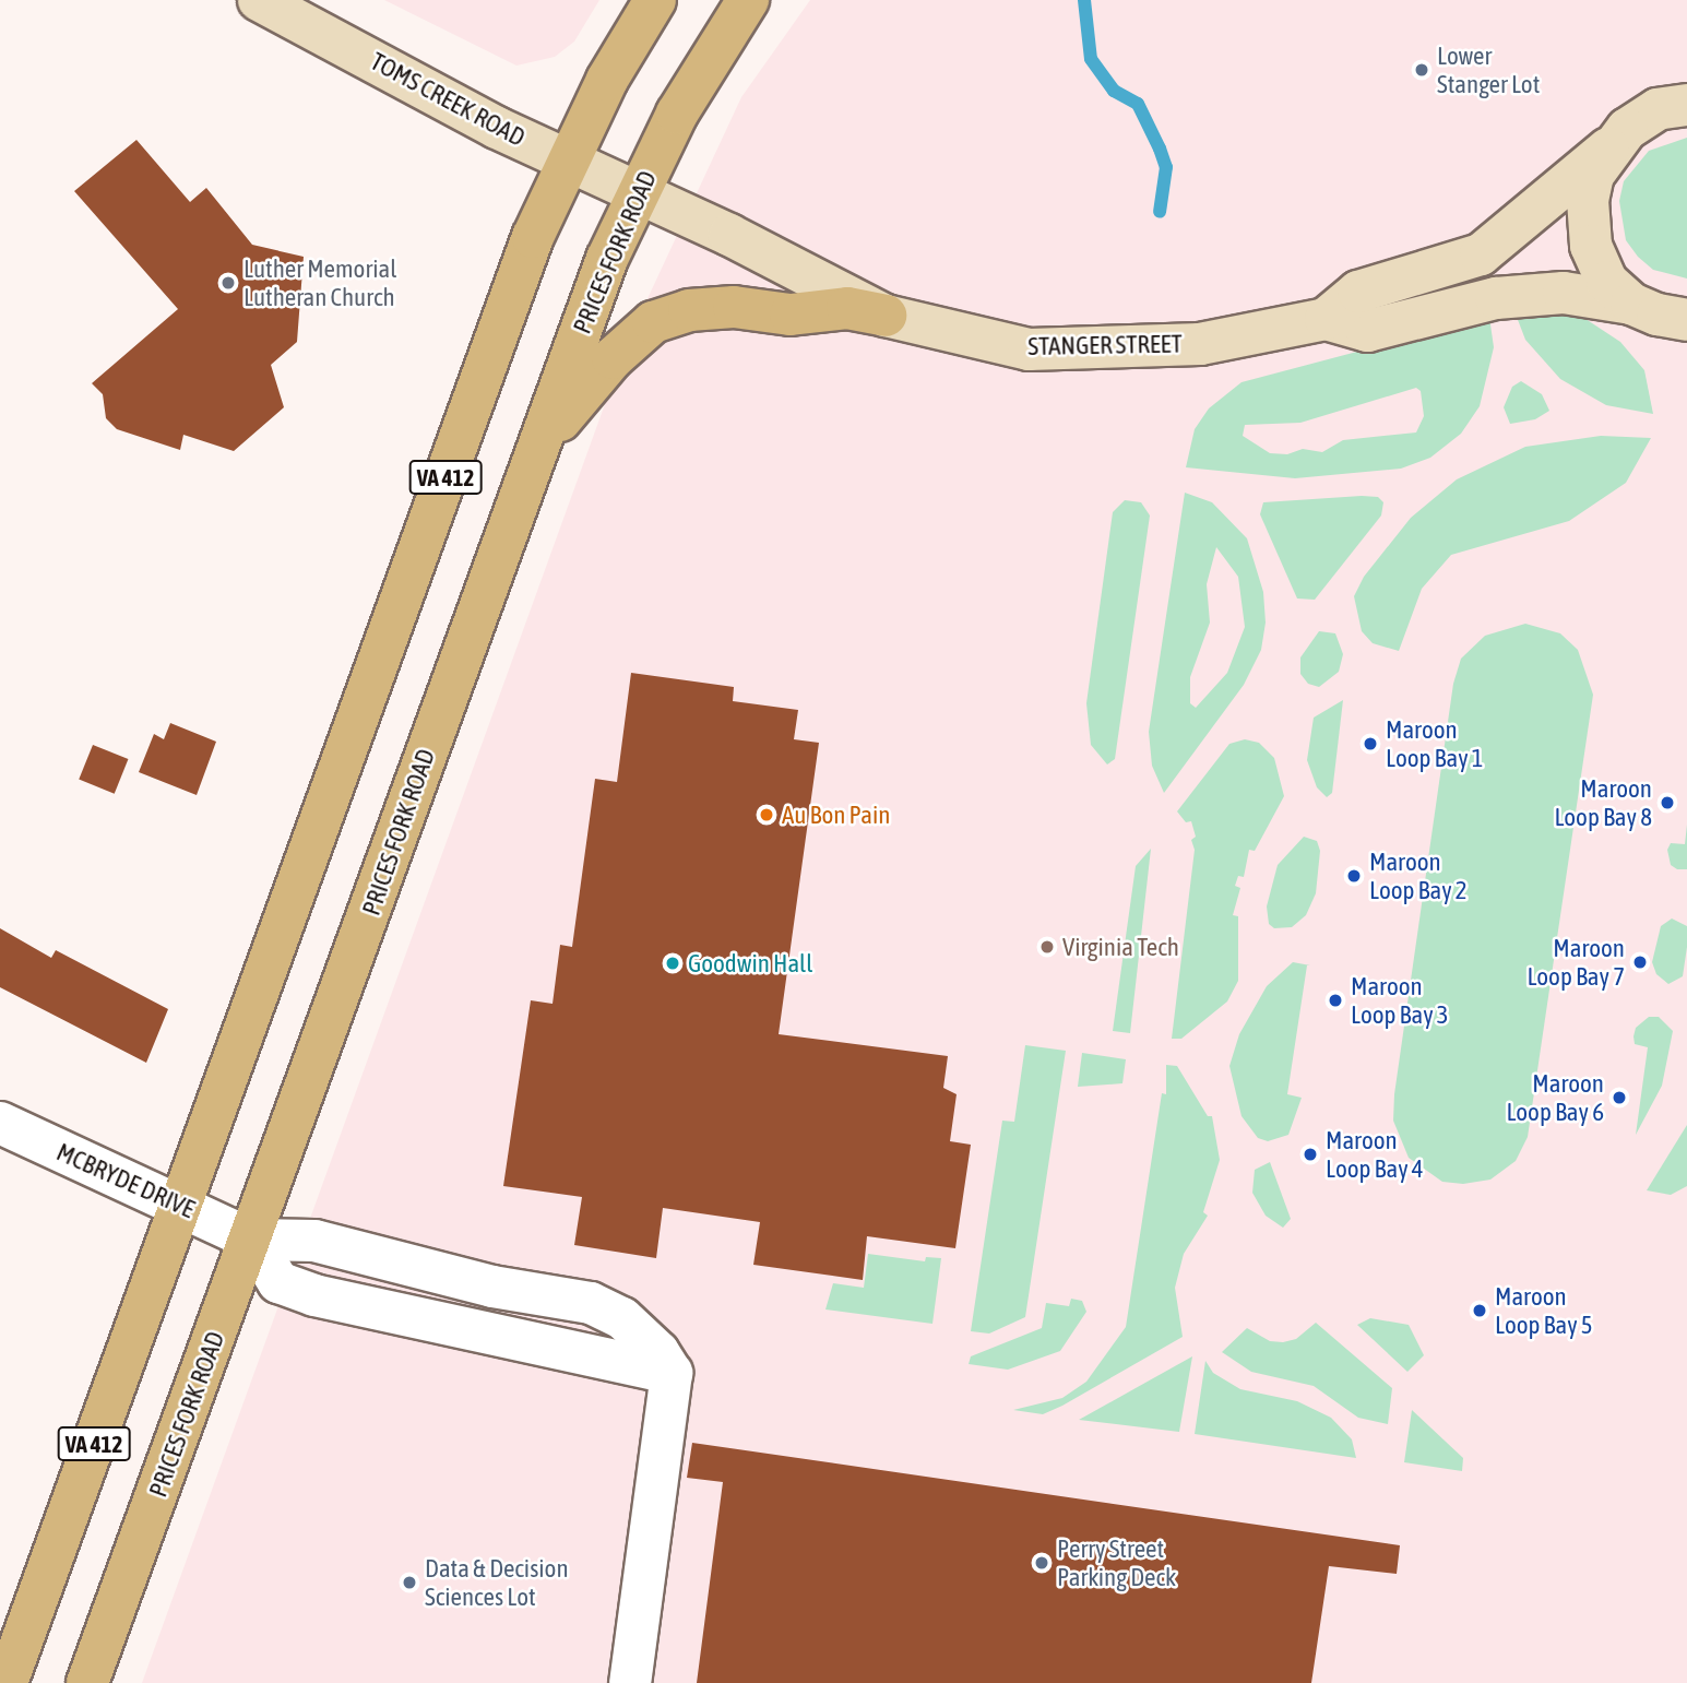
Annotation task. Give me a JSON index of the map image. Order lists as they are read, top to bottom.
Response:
{
  "streets": {
    "main road": ["PRICES FORK ROAD", "VA 412"],
    "street": ["TOMS CREEK ROAD", "STANGER STREET", "MCBRYDE DRIVE"]
  },
  "crossings": [
    ["TOMS CREEK ROAD", "PRICES FORK ROAD"],
    ["TOMS CREEK ROAD", "STANGER STREET"],
    ["TOMS CREEK ROAD", "VA 412"],
    ["PRICES FORK ROAD", "STANGER STREET"],
    ["PRICES FORK ROAD", "MCBRYDE DRIVE"],
    ["VA 412", "MCBRYDE DRIVE"]
  ],
  "places": [
    "Lower Stanger Lot",
    "Luther Memorial Lutheran Church",
    "Maroon Loop Bay 1",
    "Maroon Loop Bay 8",
    "Au Bon Pain",
    "Maroon Loop Bay 2",
    "Virginia Tech",
    "Maroon Loop Bay 7",
    "Goodwin Hall",
    "Maroon Loop Bay 3",
    "Maroon Loop Bay 6",
    "Maroon Loop Bay 4",
    "Maroon Loop Bay 5",
    "Perry Street Parking Deck",
    "Data & Decision Sciences Lot"
  ]
}
